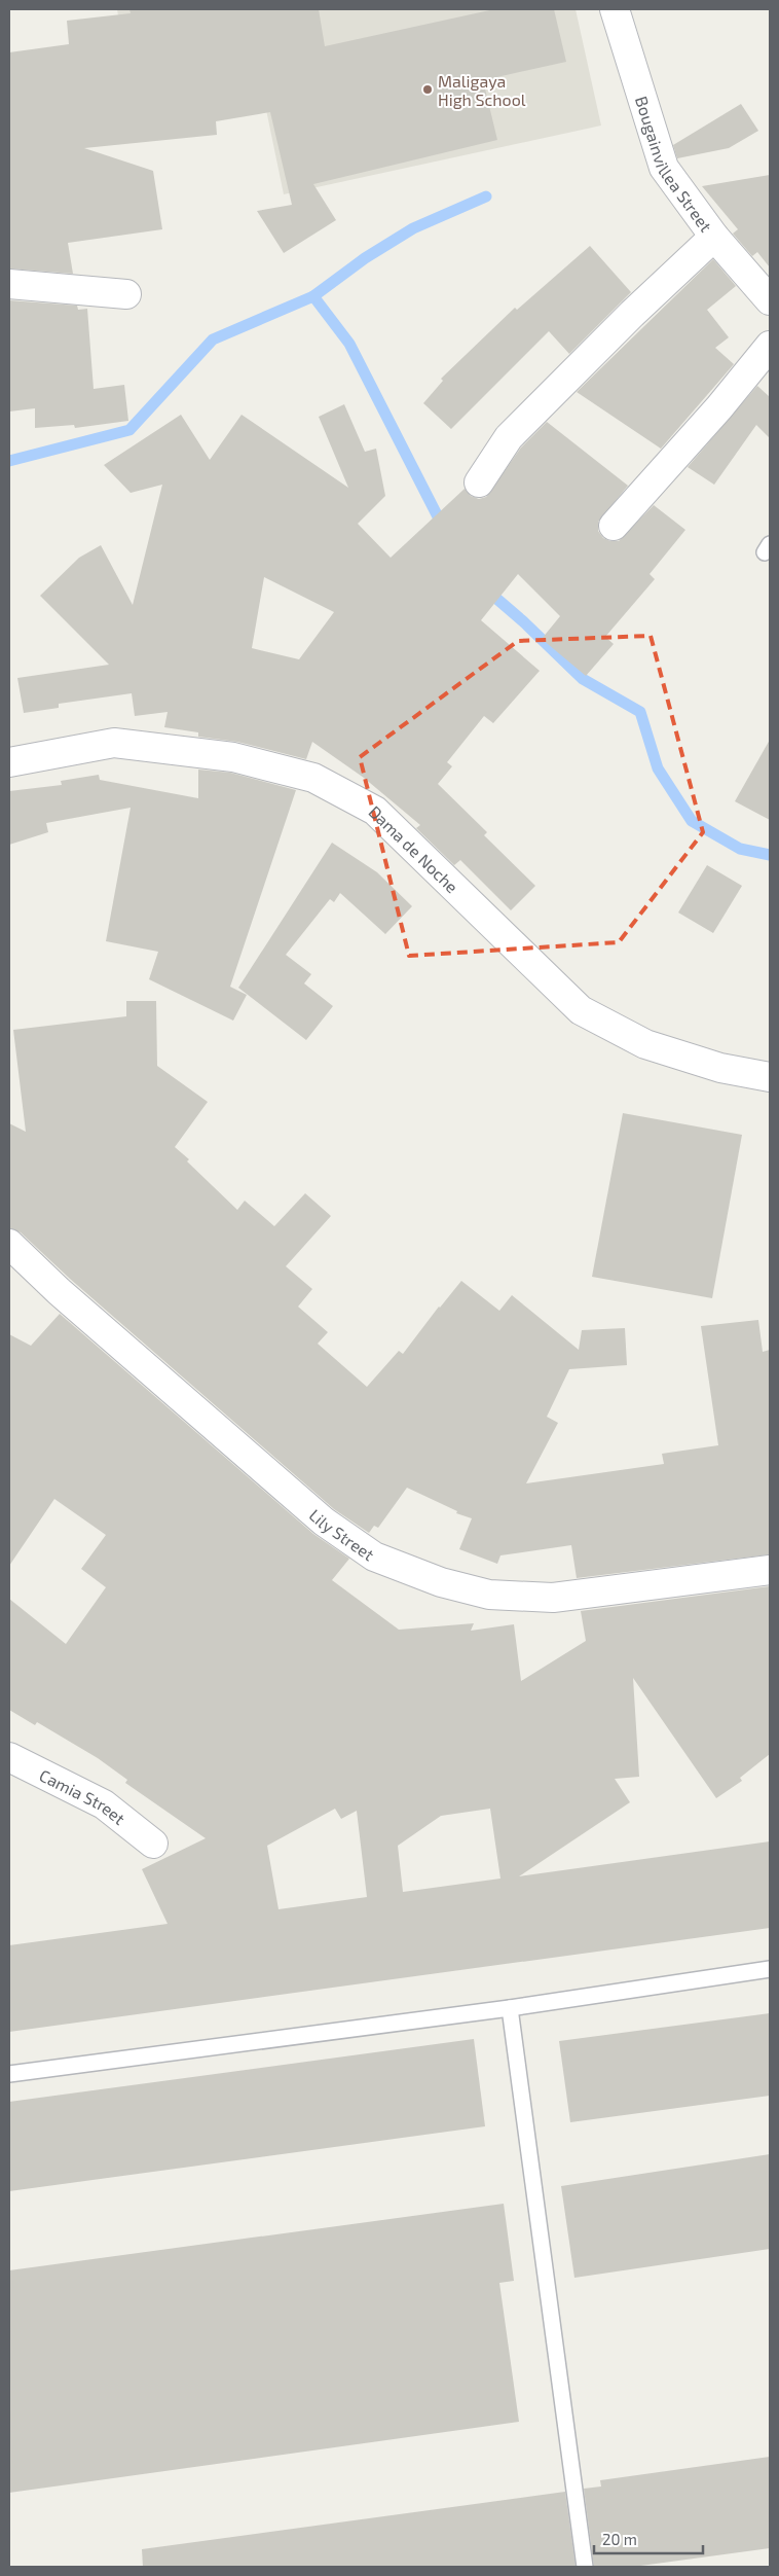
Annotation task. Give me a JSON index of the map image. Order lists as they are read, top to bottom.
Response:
{
  "streets": {
    "street": [
      "Bougainvillea Street",
      "Dama de Noche",
      "Lily Street",
      "Camia Street"
    ]
  },
  "places": ["Maligaya High School"],
  "scale_bar": "20 m"
}
